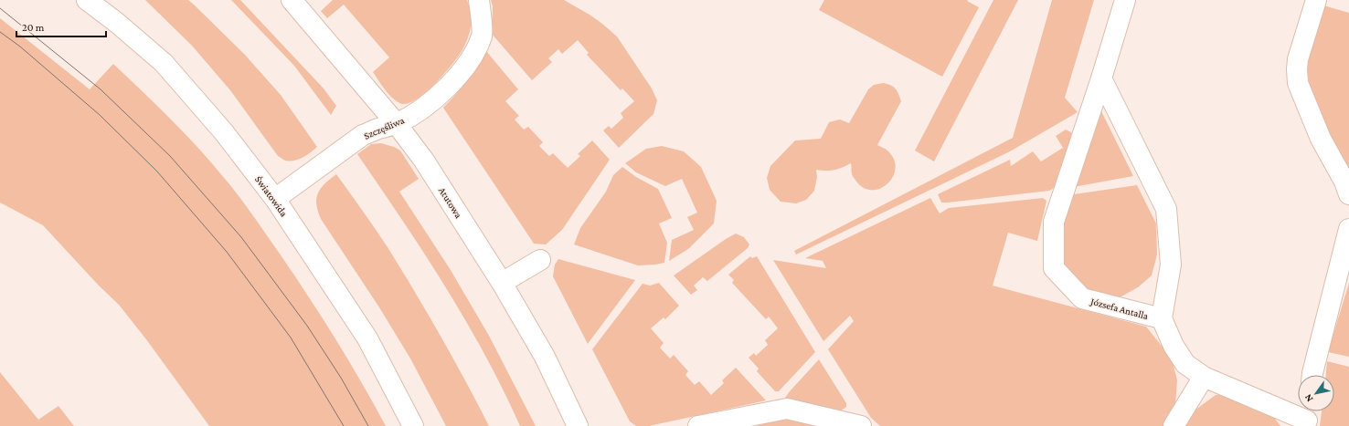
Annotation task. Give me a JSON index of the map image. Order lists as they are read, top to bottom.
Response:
{
  "streets": {
    "street": [
      "Szczęśliwa",
      "Światowida",
      "Atutowa",
      "Józsefa Antalla"
    ]
  },
  "crossings": [
    ["Szczęśliwa", "Światowida"],
    ["Szczęśliwa", "Atutowa"]
  ],
  "scale_bar": "20 m",
  "north": "bottom left"
}
